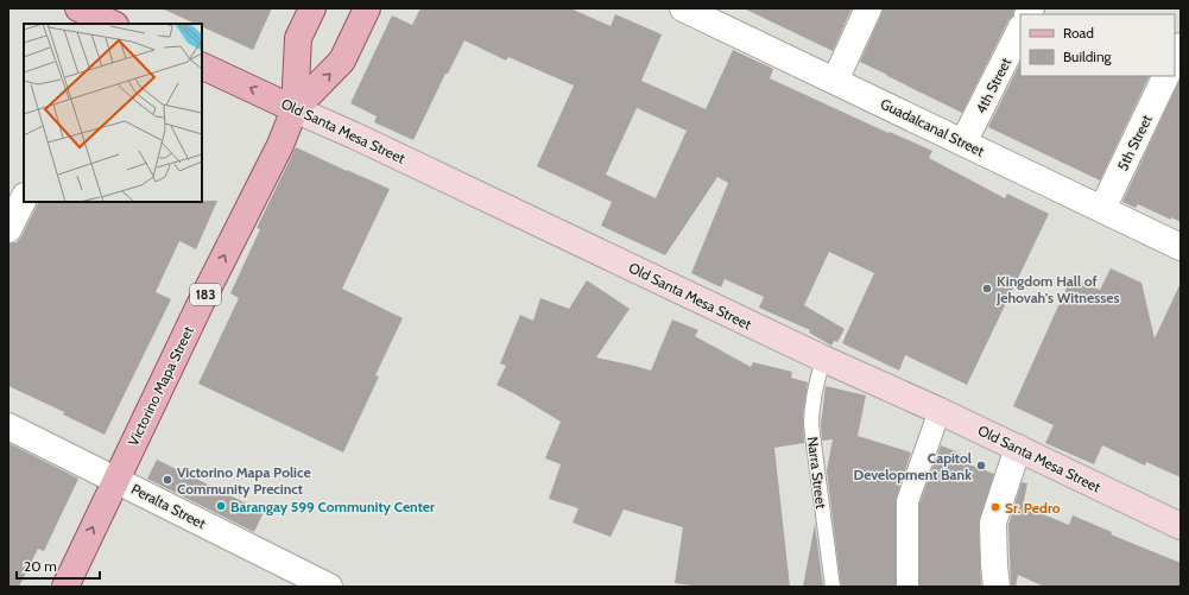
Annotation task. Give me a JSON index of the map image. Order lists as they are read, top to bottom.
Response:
{
  "streets": {
    "main road": ["Old Santa Mesa Street", "183", "Victorino Mapa Street"],
    "street": [
      "4th Street",
      "Guadalcanal Street",
      "5th Street",
      "Peralta Street"
    ],
    "lane": ["Narra Street"]
  },
  "crossings": [
    ["4th Street", "Guadalcanal Street"],
    ["Guadalcanal Street", "5th Street"],
    ["Old Santa Mesa Street", "Victorino Mapa Street"],
    ["Old Santa Mesa Street", "Narra Street"],
    ["Victorino Mapa Street", "Peralta Street"]
  ],
  "one_way": ["Victorino Mapa Street"],
  "places": [
    "Kingdom Hall of Jehovah's Witnesses",
    "Capitol Development Bank",
    "Victorino Mapa Police Community Precinct",
    "Barangay 599 Community Center",
    "Sr. Pedro"
  ],
  "legend": ["Road", "Building"],
  "scale_bar": "20 m"
}
